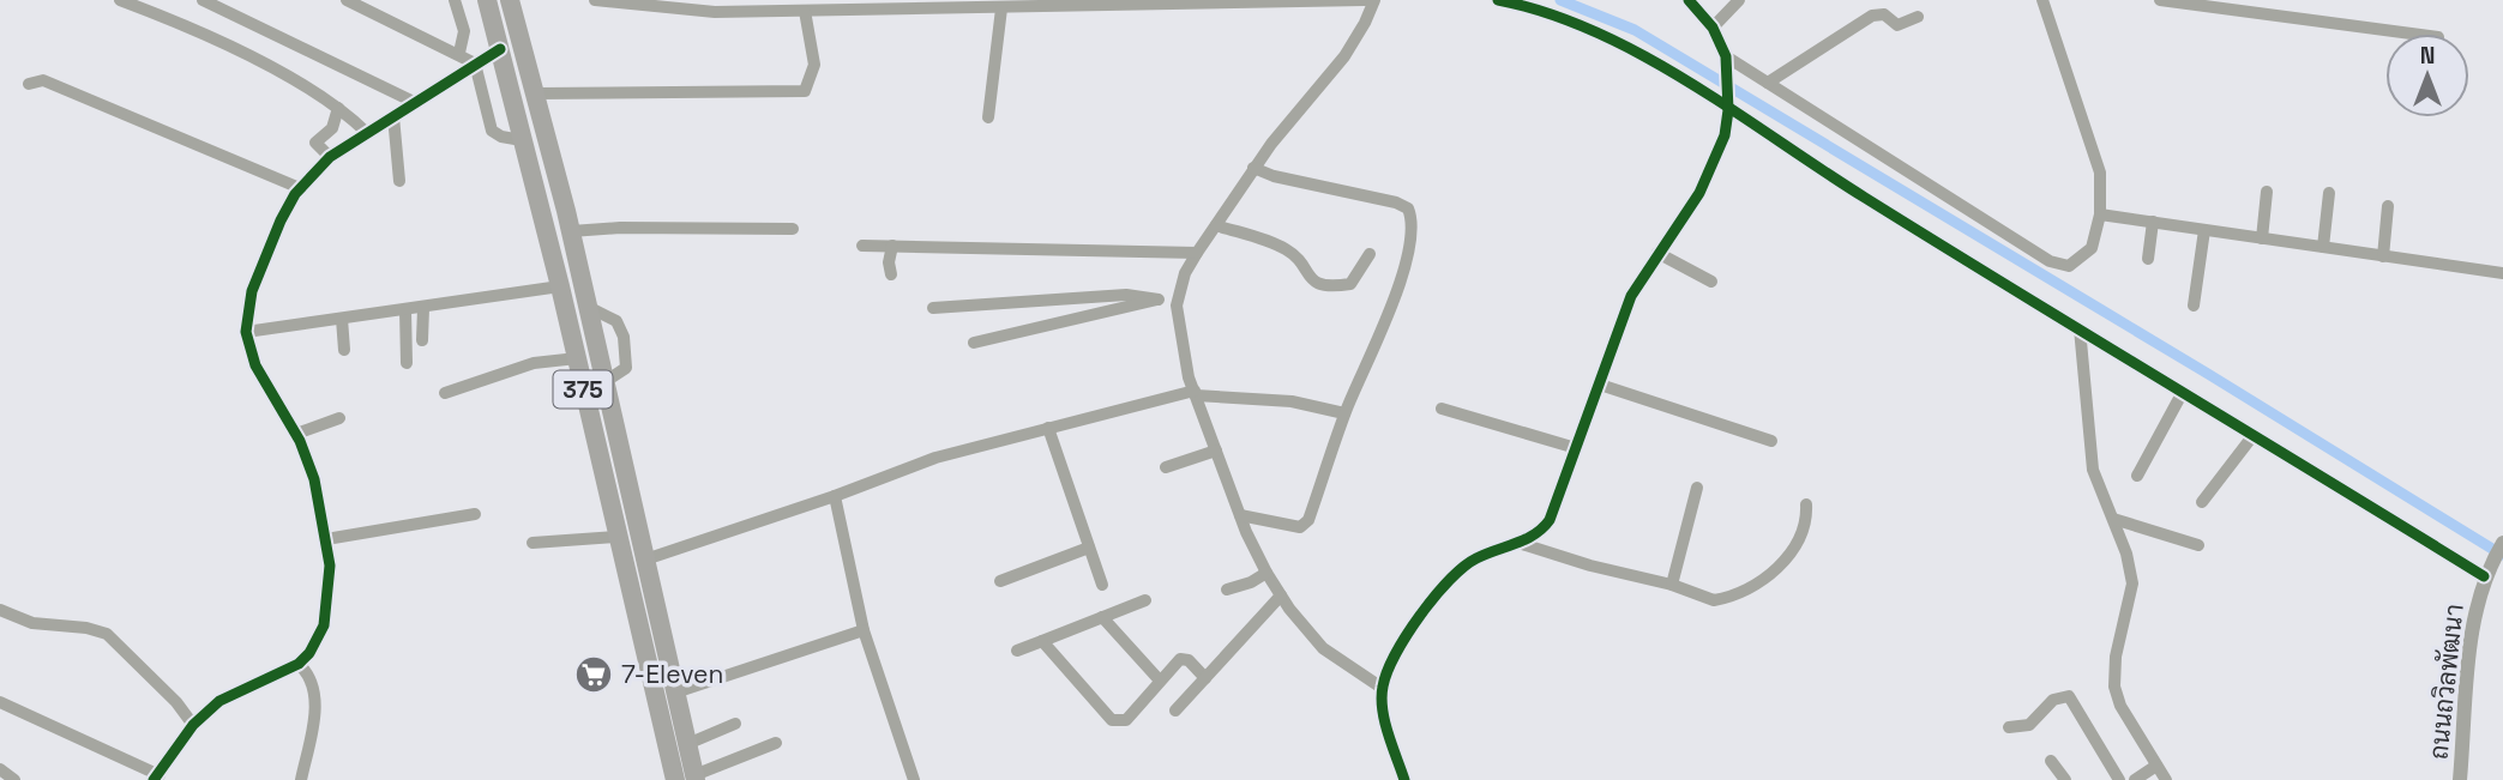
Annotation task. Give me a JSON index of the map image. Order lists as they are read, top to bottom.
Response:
{
  "streets": {
    "main road": ["375"],
    "street": ["ถนนถวิลพัฒนา"]
  },
  "places": {
    "supermarket": ["7-Eleven"]
  },
  "north": "top"
}
